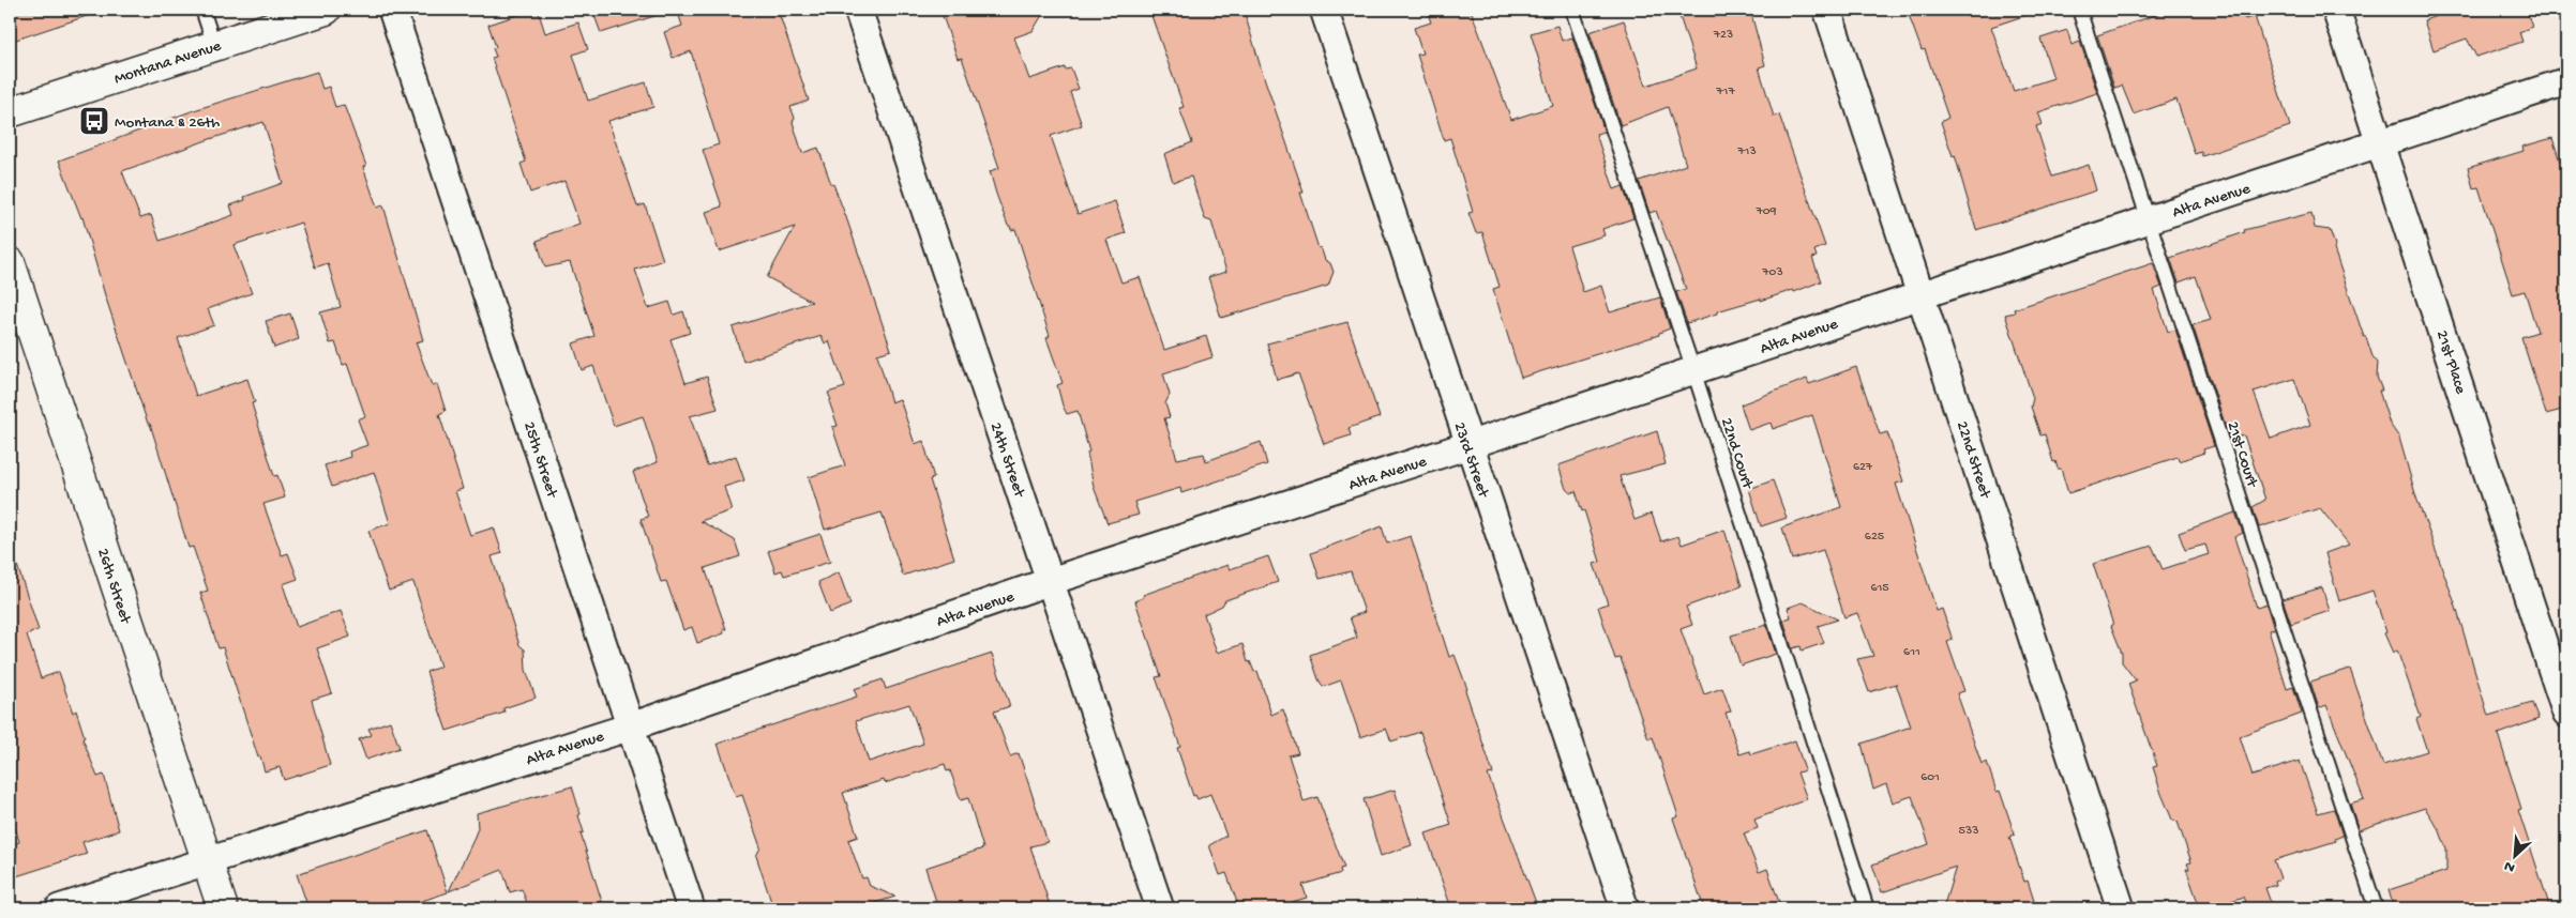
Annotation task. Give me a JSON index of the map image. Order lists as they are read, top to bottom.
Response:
{
  "streets": {
    "street": [
      "Montana Avenue",
      "Alta Avenue",
      "21st Place",
      "25th Street",
      "24th Street",
      "23rd Street",
      "22nd Street",
      "26th Street"
    ],
    "lane": ["22nd Court", "21st Court"]
  },
  "crossings": [
    ["Alta Avenue", "21st Place"],
    ["Alta Avenue", "22nd Court"],
    ["Alta Avenue", "21st Court"],
    ["Alta Avenue", "25th Street"],
    ["Alta Avenue", "24th Street"],
    ["Alta Avenue", "23rd Street"],
    ["Alta Avenue", "22nd Street"],
    ["Alta Avenue", "26th Street"]
  ],
  "places": {
    "bus stop": ["Montana & 26th"]
  },
  "house_numbers": [
    "723",
    "717",
    "713",
    "709",
    "703",
    "627",
    "625",
    "615",
    "611",
    "601",
    "533"
  ],
  "north": "bottom left"
}
